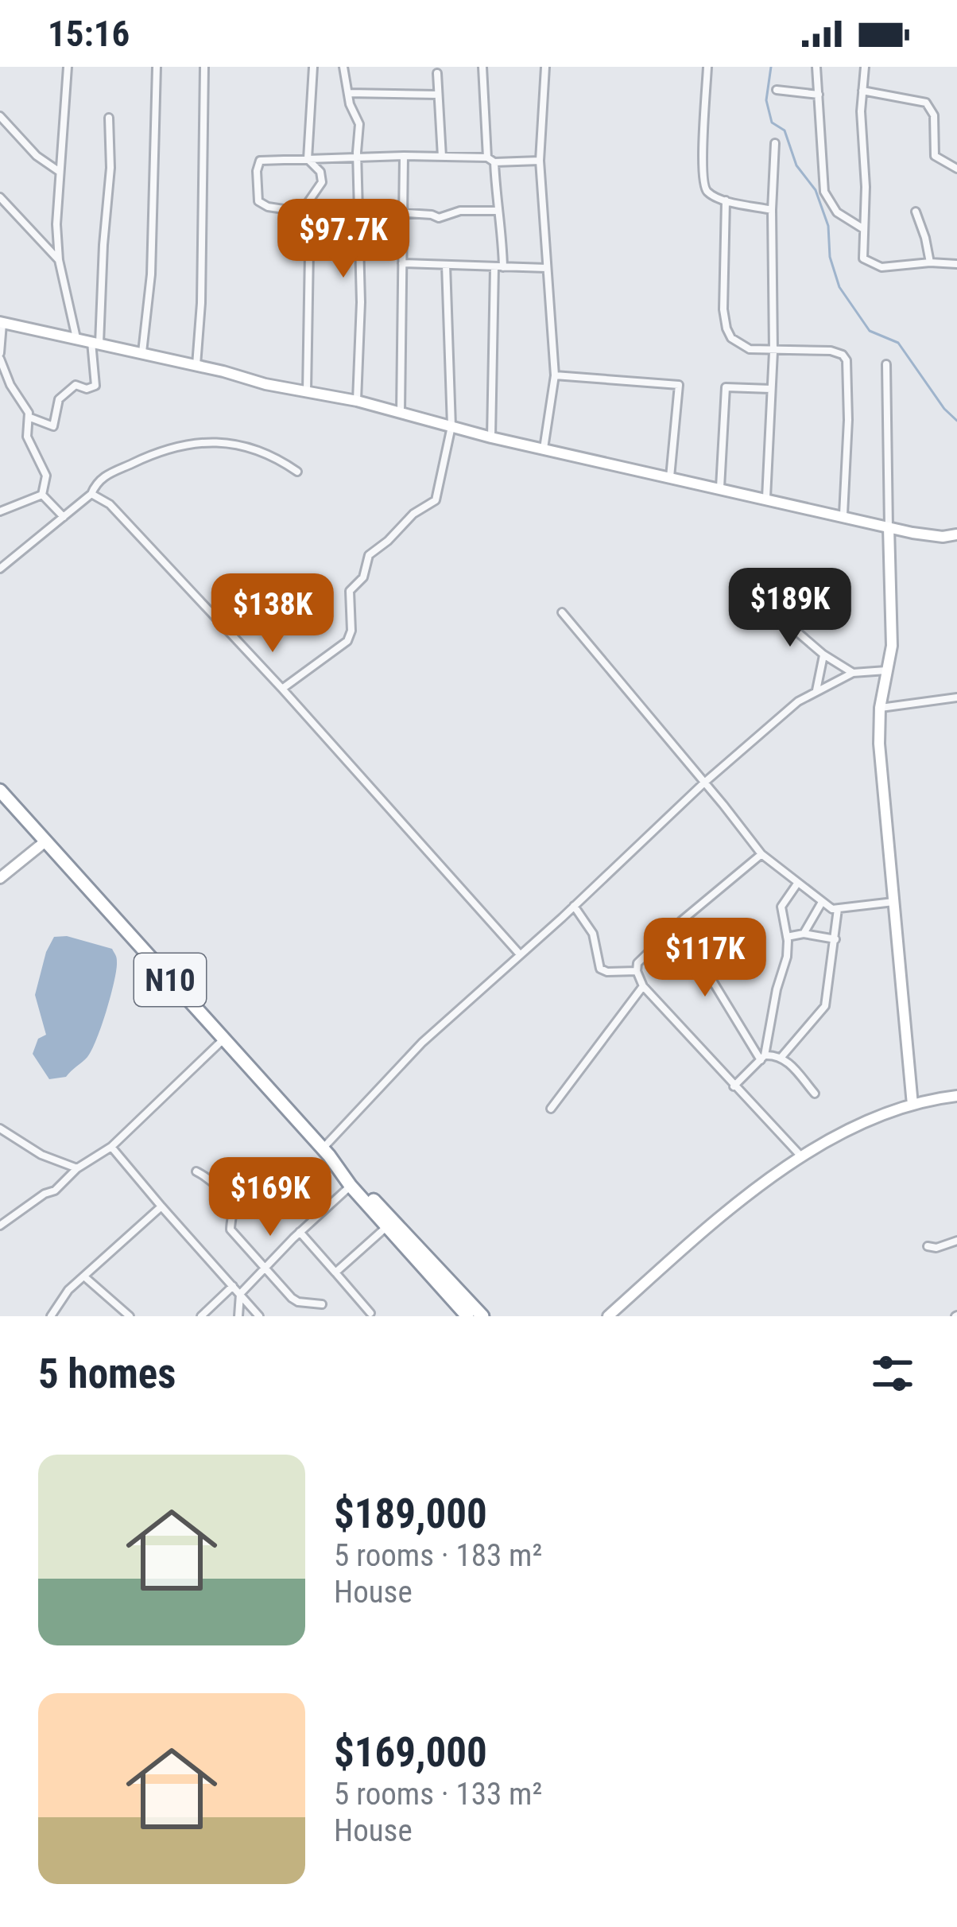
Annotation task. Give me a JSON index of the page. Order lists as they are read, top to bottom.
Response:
{
  "streets": {
    "highway": ["N10"]
  },
  "page": {
    "status": "15:16",
    "price": [
      "$97.7K",
      "$189K",
      "$138K",
      "$117K",
      "$169K"
    ],
    "heading": "5 homes",
    "list": [
      {
        "name": "$189,000",
        "note": "5 rooms · 183 m² · House"
      },
      {
        "name": "$169,000",
        "note": "5 rooms · 133 m² · House"
      }
    ]
  }
}
